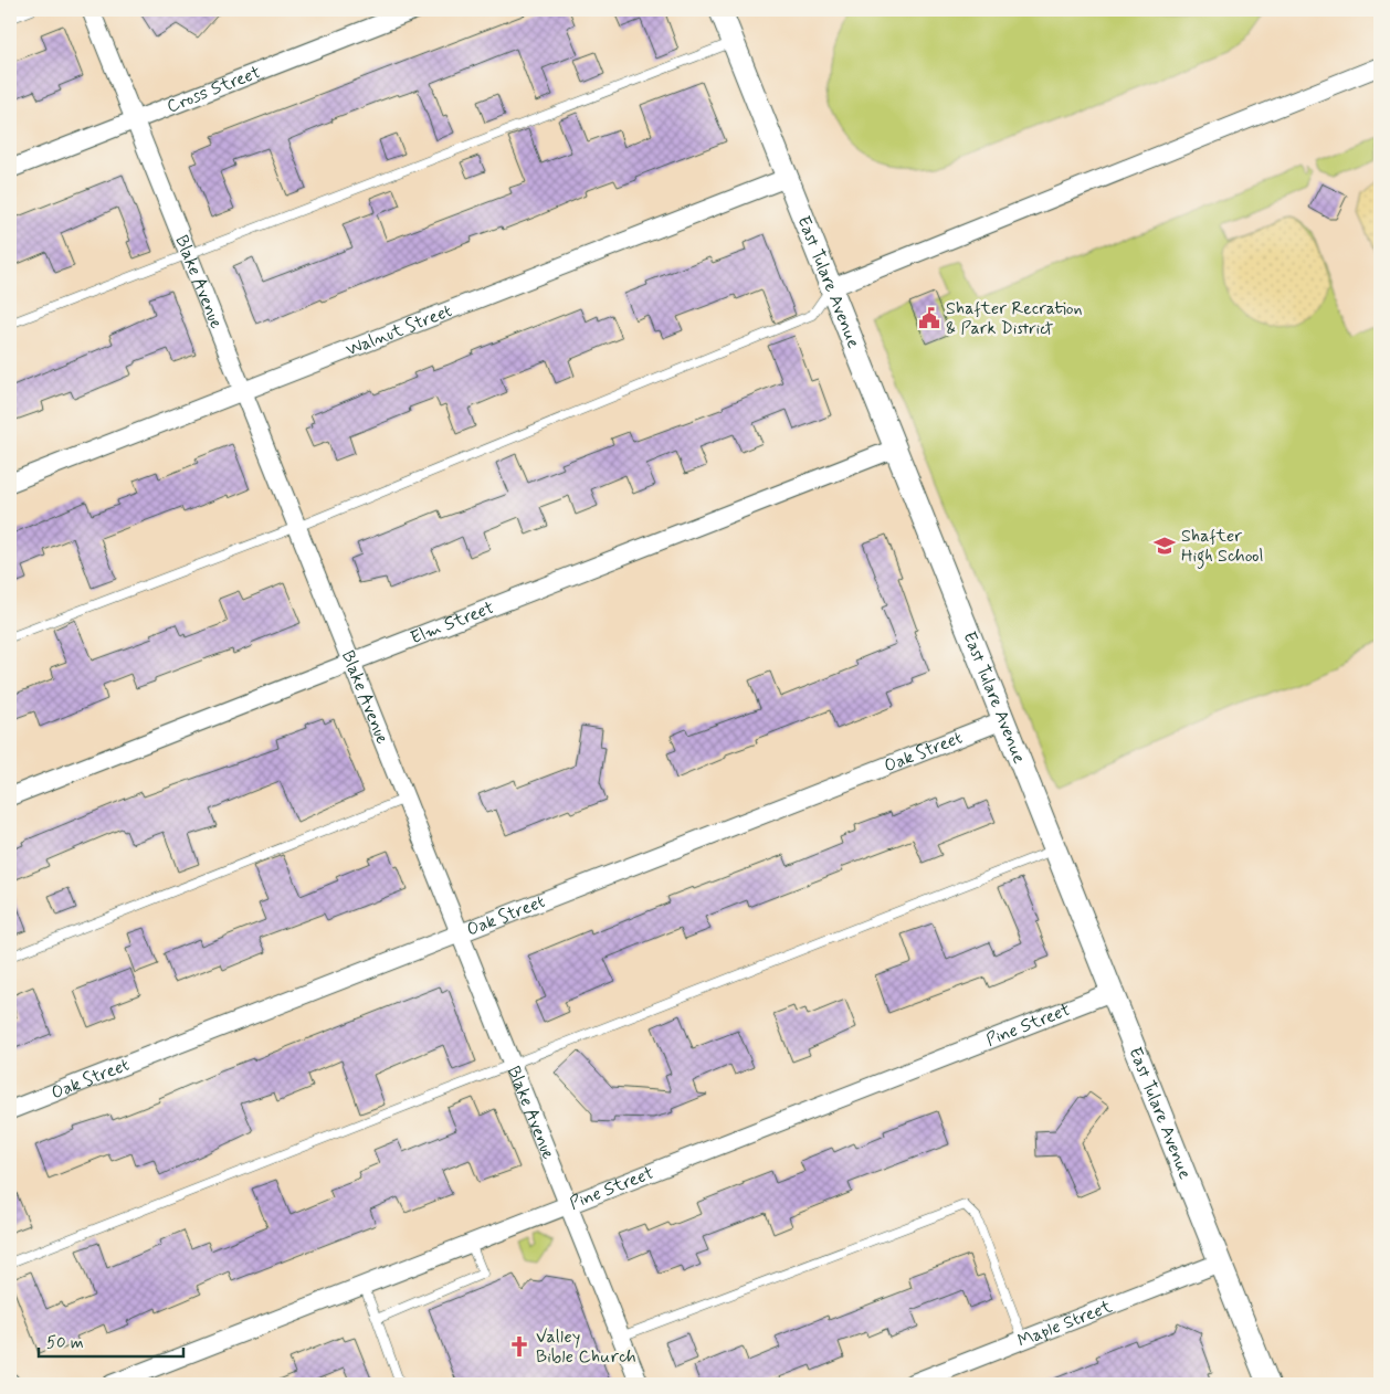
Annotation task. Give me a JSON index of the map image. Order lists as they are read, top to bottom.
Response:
{
  "streets": {
    "street": [
      "Cross Street",
      "Blake Avenue",
      "East Tulare Avenue",
      "Walnut Street",
      "Elm Street",
      "Oak Street",
      "Pine Street",
      "Maple Street"
    ]
  },
  "crossings": [
    ["Cross Street", "Blake Avenue"],
    ["Blake Avenue", "Walnut Street"],
    ["Blake Avenue", "Elm Street"],
    ["Blake Avenue", "Oak Street"],
    ["Blake Avenue", "Pine Street"],
    ["East Tulare Avenue", "Walnut Street"],
    ["East Tulare Avenue", "Elm Street"],
    ["East Tulare Avenue", "Oak Street"],
    ["East Tulare Avenue", "Pine Street"],
    ["East Tulare Avenue", "Maple Street"]
  ],
  "places": {
    "public building": ["Shafter Recration & Park District"],
    "school or university": ["Shafter High School"],
    "church": ["Valley Bible Church"]
  },
  "scale_bar": "50 m"
}
